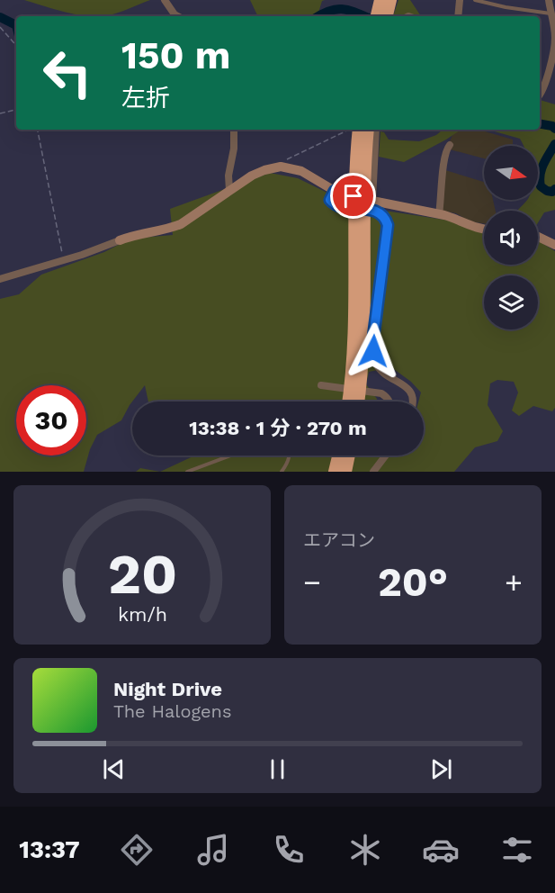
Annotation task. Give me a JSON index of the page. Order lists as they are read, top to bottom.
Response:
{
  "north": "right",
  "page": {
    "turn": ["150 m", "左折"],
    "limit": "30",
    "trip": "13:38 · 1 分 · 270 m",
    "tile": "エアコン",
    "heat": ["−", "20°", "+"],
    "song": ["Night Drive", "The Halogens"],
    "tabs": "13:37",
    "gauge": ["20", "km/h"]
  }
}
